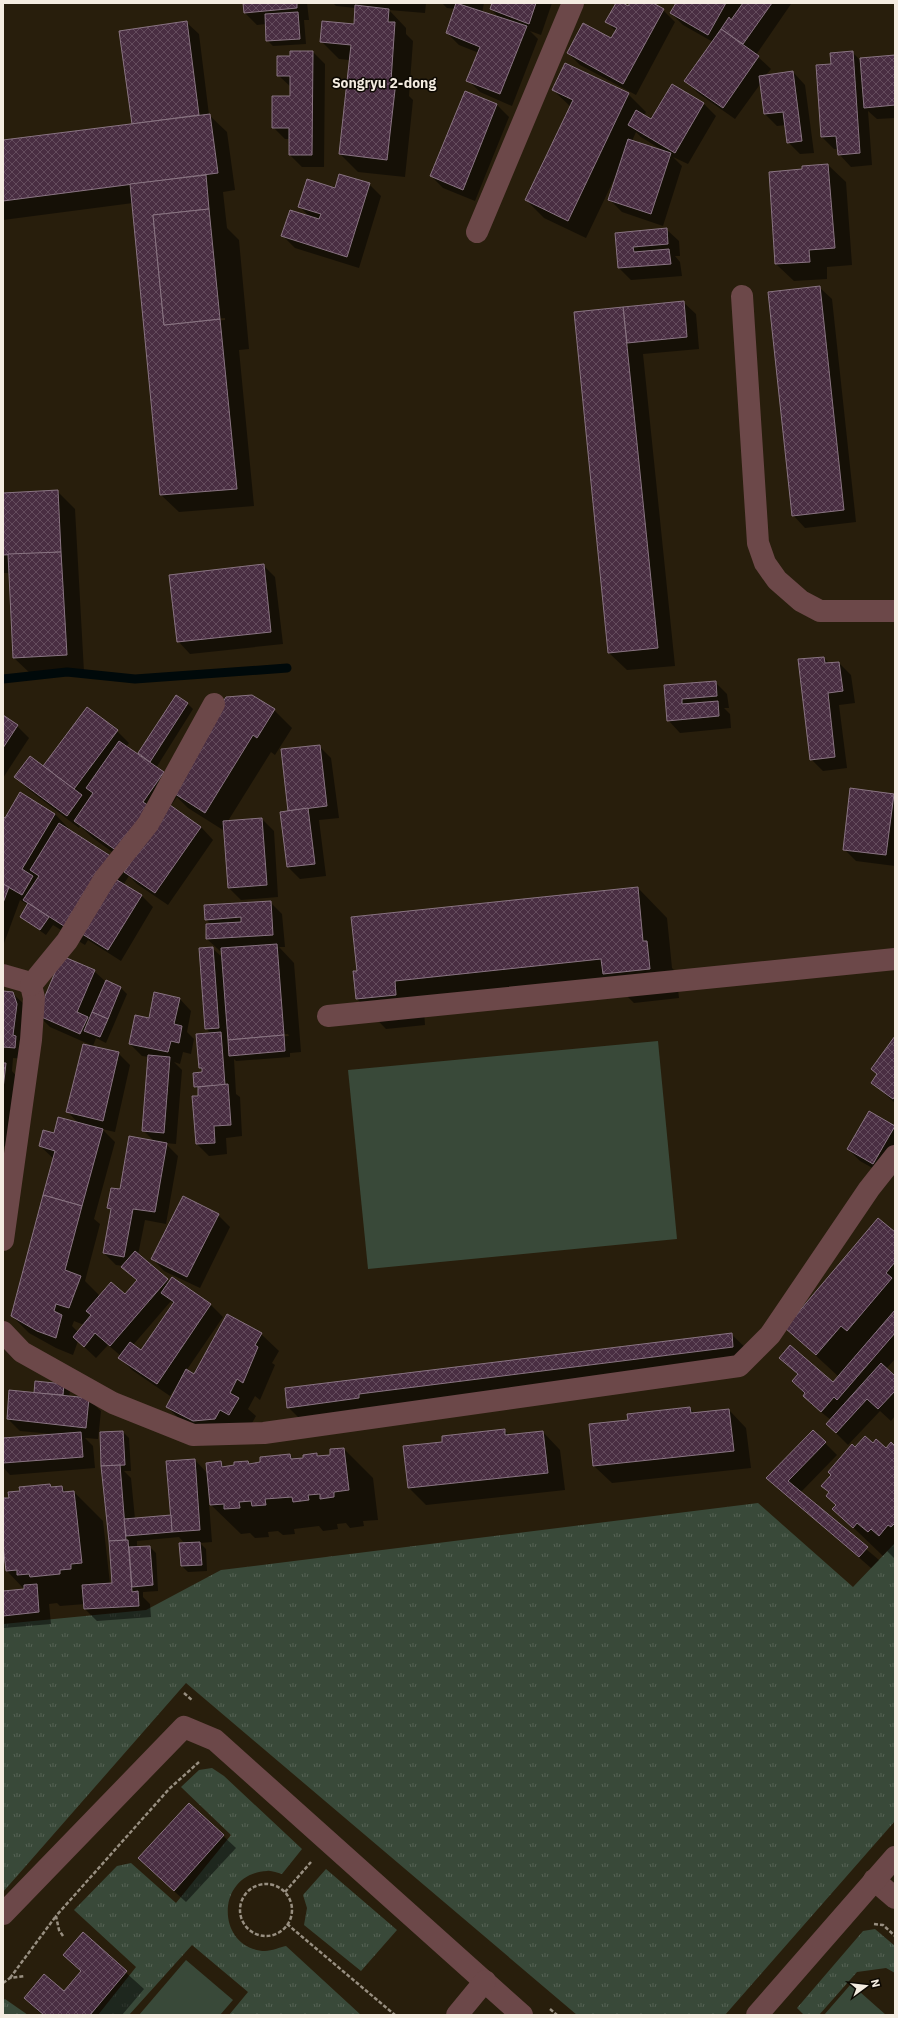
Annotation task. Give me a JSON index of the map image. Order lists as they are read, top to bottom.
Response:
{
  "districts": ["Songryu 2-dong"],
  "north": "right"
}
